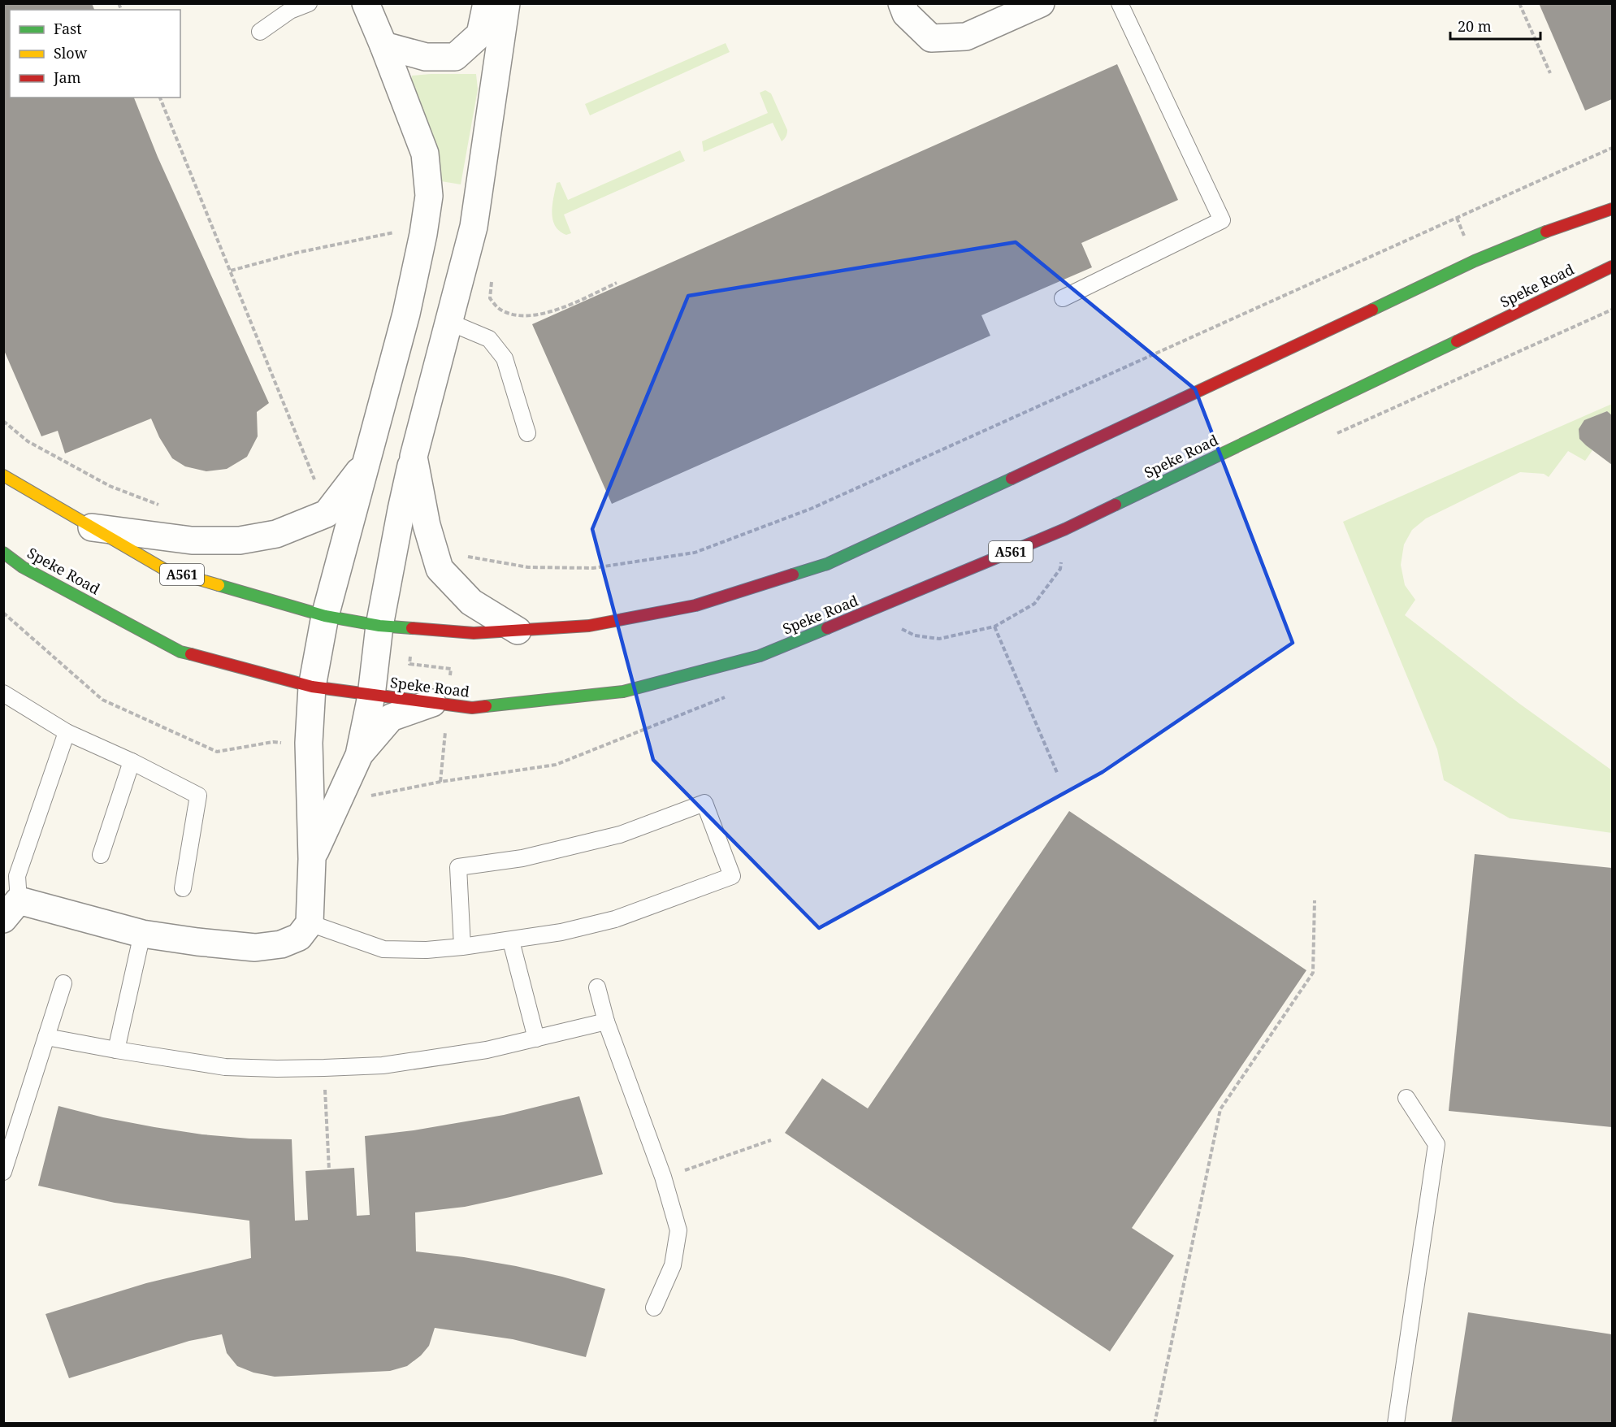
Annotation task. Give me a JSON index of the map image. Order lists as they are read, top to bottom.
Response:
{
  "streets": {
    "highway": ["Speke Road", "A561"]
  },
  "legend": ["Fast", "Slow", "Jam"],
  "scale_bar": "20 m"
}
